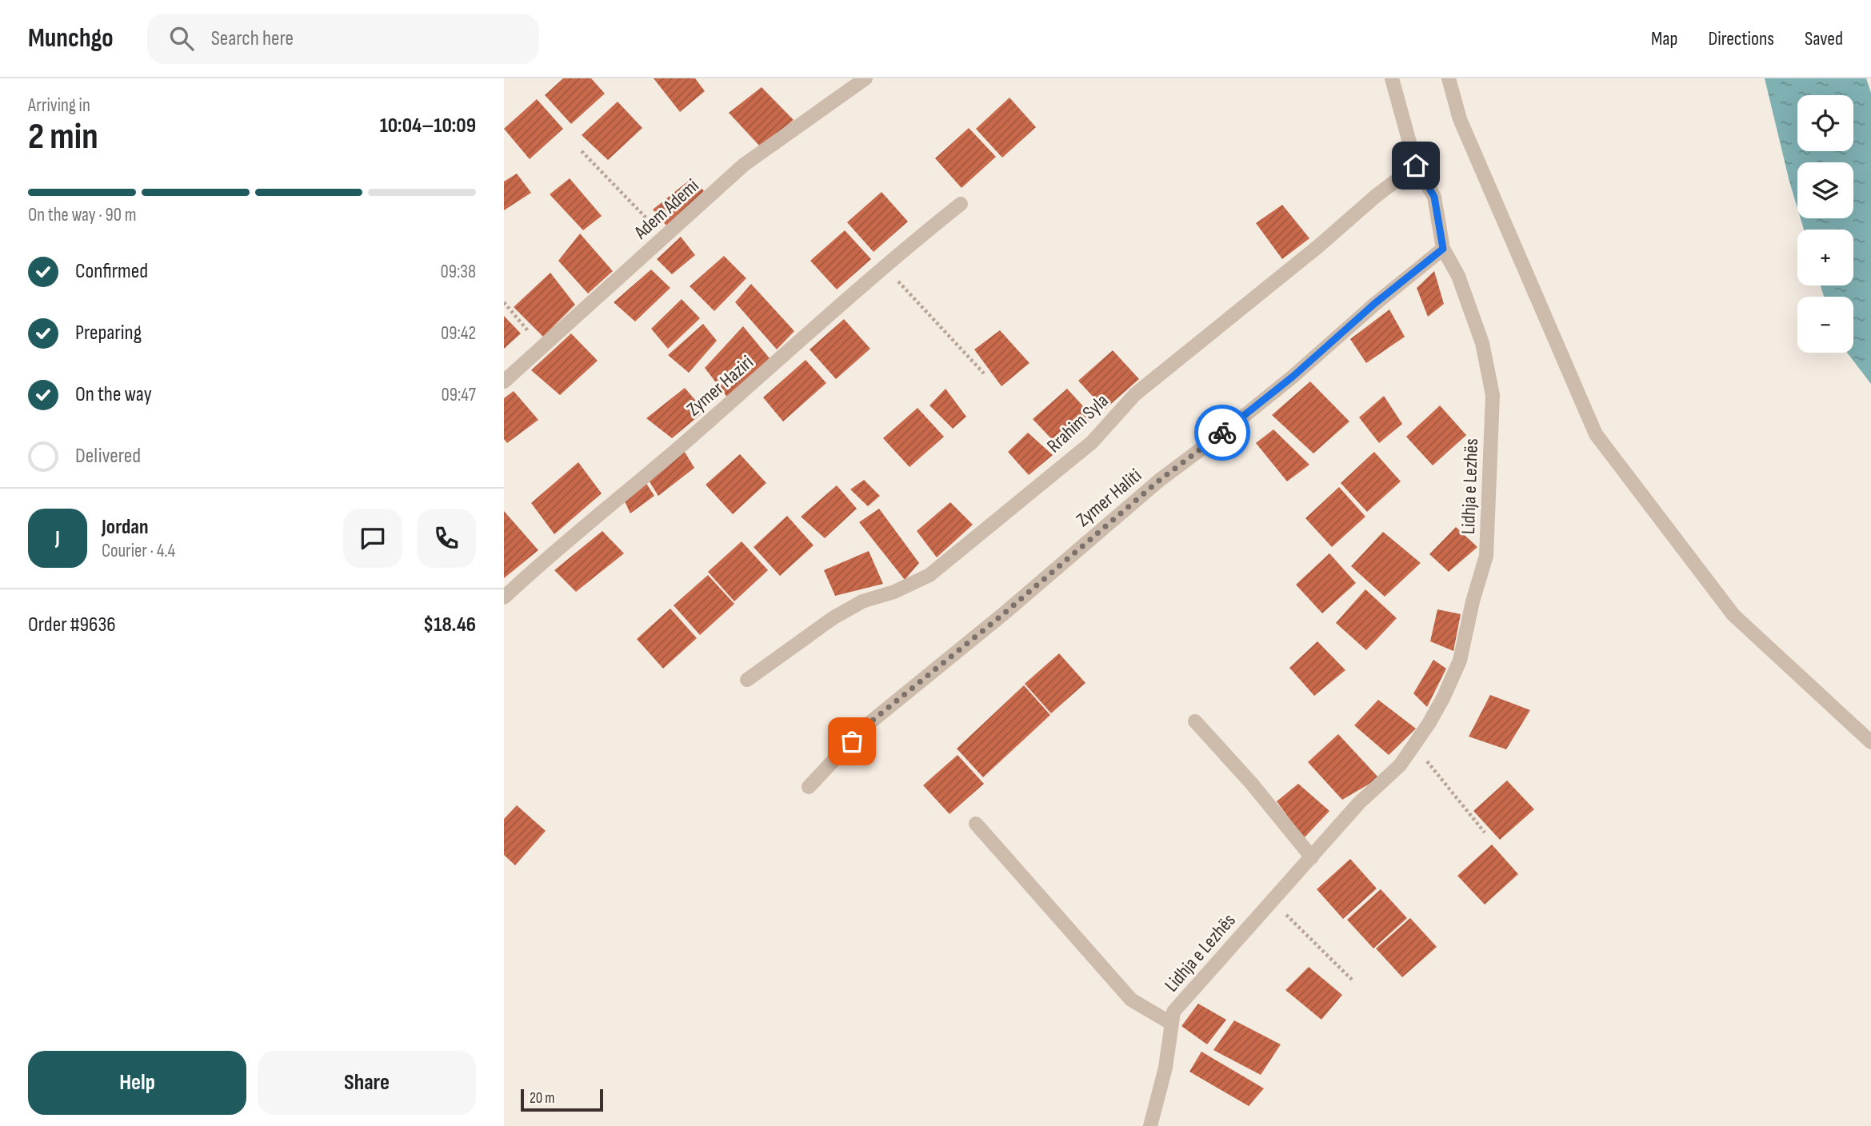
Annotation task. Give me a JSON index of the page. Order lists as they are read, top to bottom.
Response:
{
  "streets": {
    "street": [
      "Adem Ademi",
      "Zymer Haziri",
      "Rrahim Syla",
      "Lidhja e Lezhës",
      "Zymer Haliti"
    ]
  },
  "crossings": [
    ["Rrahim Syla", "Lidhja e Lezhës"],
    ["Lidhja e Lezhës", "Zymer Haliti"]
  ],
  "scale_bar": "20 m",
  "page": {
    "header": "Munchgo",
    "search": "Search here",
    "nav": ["Map", "Directions", "Saved"],
    "heading": ["2 min", "Arriving in", "10:04–10:09"],
    "panel": [
      "Jordan",
      "Courier · 4.4",
      "Order #9636",
      "$18.46"
    ],
    "map_buttons": ["+", "−"],
    "bar": "On the way · 90 m",
    "list": [
      ["Confirmed", "09:38"],
      ["Preparing", "09:42"],
      ["On the way", "09:47"],
      "Delivered"
    ],
    "round": "J",
    "buttons": ["Help", "Share"],
    "scale": "20 m"
  }
}
